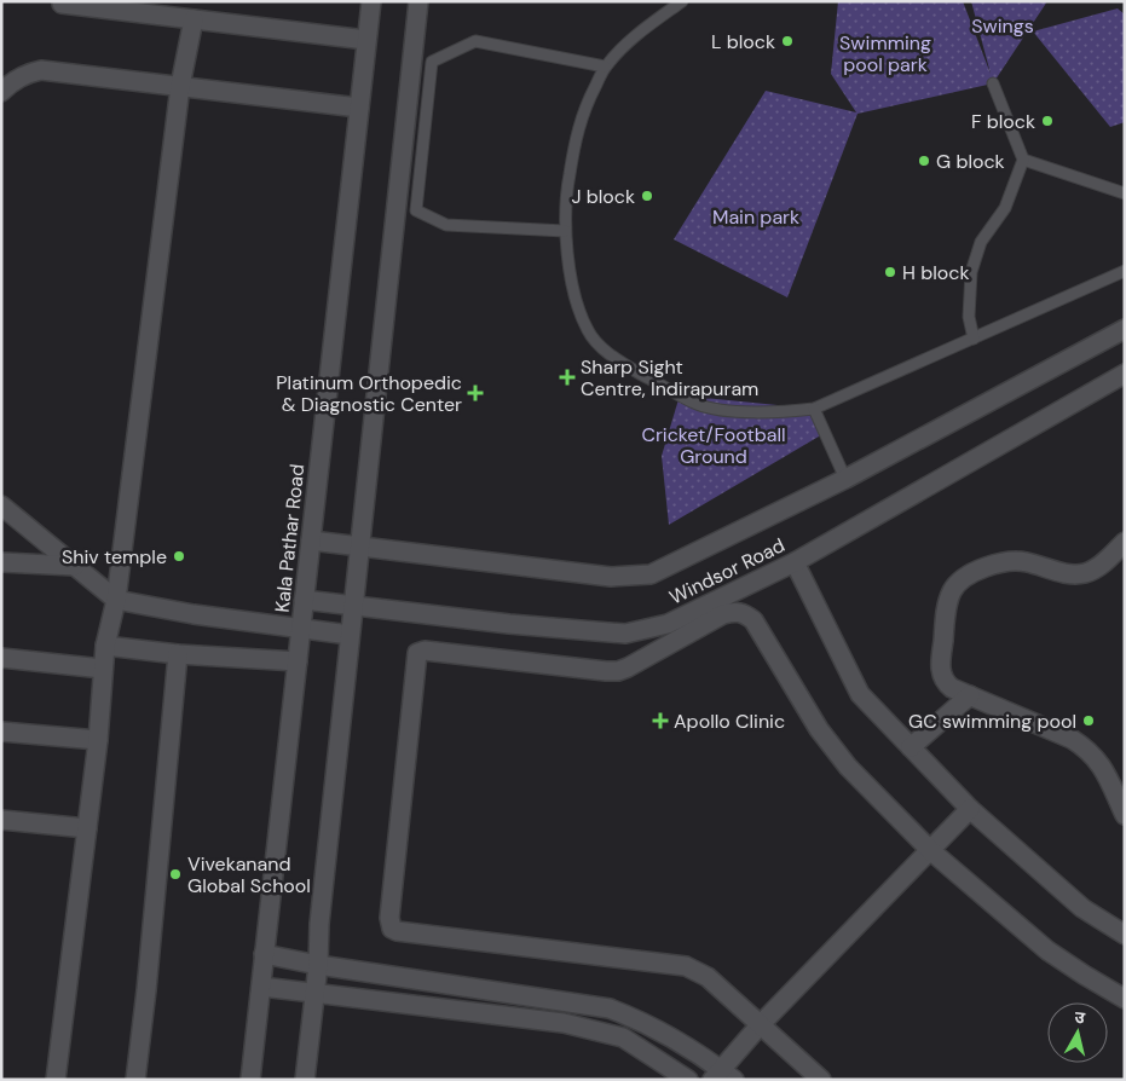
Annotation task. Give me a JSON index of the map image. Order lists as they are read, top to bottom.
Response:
{
  "streets": {
    "street": ["Kala Pathar Road", "Windsor Road"]
  },
  "crossings": [
    ["Kala Pathar Road", "Windsor Road"]
  ],
  "parks": [
    "Swings",
    "Swimming pool park",
    "Main park",
    "Cricket/Football Ground"
  ],
  "places": {
    "other": [
      "L block",
      "F block",
      "G block",
      "J block",
      "H block",
      "Shiv temple",
      "GC swimming pool",
      "Vivekanand Global School"
    ],
    "health": ["Sharp Sight Centre, Indirapuram", "Platinum Orthopedic & Diagnostic Center", "Apollo Clinic"]
  },
  "north": "top"
}
